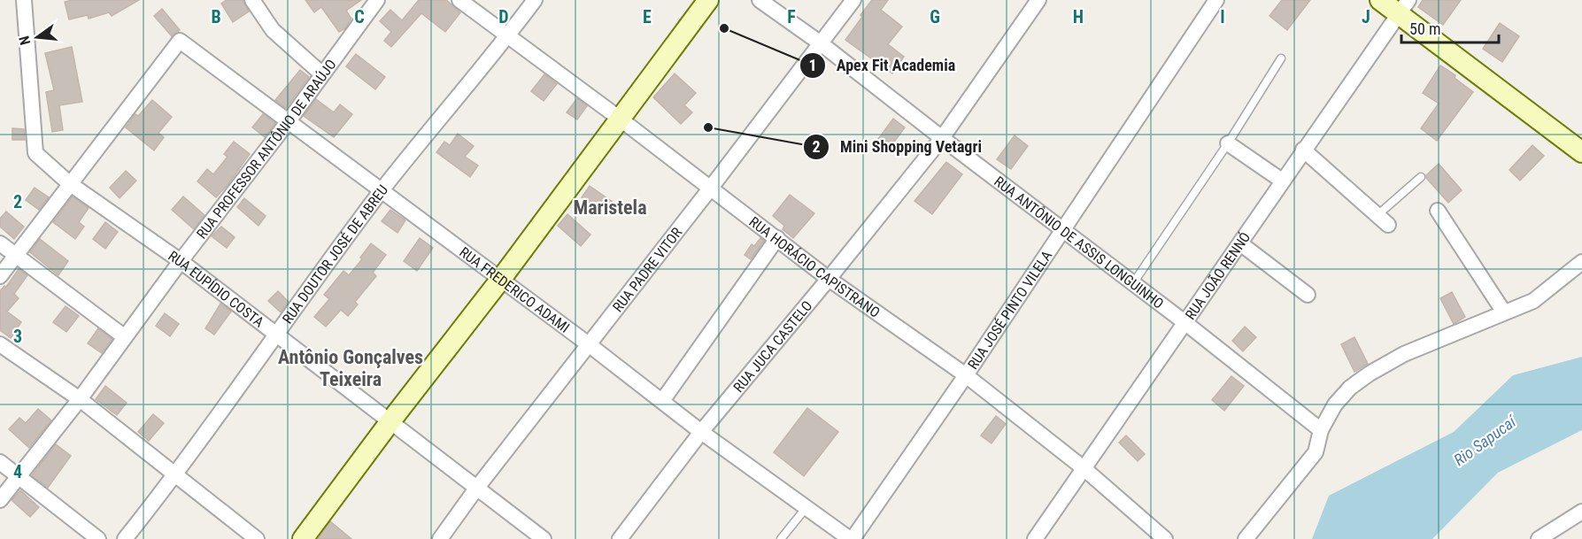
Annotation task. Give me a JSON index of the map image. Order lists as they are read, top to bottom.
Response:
{
  "streets": {
    "street": [
      "RUA PROFESSOR ANTÔNIO DE ARAÚJO",
      "RUA ANTÔNIO DE ASSIS LONGUINHO",
      "RUA DOUTOR JOSÉ DE ABREU",
      "RUA HORÁCIO CAPISTRANO",
      "RUA PADRE VITOR",
      "RUA JOÃO RENNÓ",
      "RUA EUPÍDIO COSTA",
      "RUA FREDERICO ADAMI",
      "RUA JOSÉ PINTO VILELA",
      "RUA JUCA CASTELO"
    ]
  },
  "crossings": [
    ["RUA PROFESSOR ANTÔNIO DE ARAÚJO", "RUA EUPÍDIO COSTA"],
    ["RUA PROFESSOR ANTÔNIO DE ARAÚJO", "RUA FREDERICO ADAMI"],
    ["RUA ANTÔNIO DE ASSIS LONGUINHO", "RUA PADRE VITOR"],
    ["RUA ANTÔNIO DE ASSIS LONGUINHO", "RUA JOÃO RENNÓ"],
    ["RUA ANTÔNIO DE ASSIS LONGUINHO", "RUA JOSÉ PINTO VILELA"],
    ["RUA ANTÔNIO DE ASSIS LONGUINHO", "RUA JUCA CASTELO"],
    ["RUA DOUTOR JOSÉ DE ABREU", "RUA HORÁCIO CAPISTRANO"],
    ["RUA DOUTOR JOSÉ DE ABREU", "RUA EUPÍDIO COSTA"],
    ["RUA DOUTOR JOSÉ DE ABREU", "RUA FREDERICO ADAMI"],
    ["RUA HORÁCIO CAPISTRANO", "RUA PADRE VITOR"],
    ["RUA HORÁCIO CAPISTRANO", "RUA JOÃO RENNÓ"],
    ["RUA HORÁCIO CAPISTRANO", "RUA JOSÉ PINTO VILELA"],
    ["RUA HORÁCIO CAPISTRANO", "RUA JUCA CASTELO"],
    ["RUA PADRE VITOR", "RUA EUPÍDIO COSTA"],
    ["RUA PADRE VITOR", "RUA FREDERICO ADAMI"],
    ["RUA EUPÍDIO COSTA", "RUA FREDERICO ADAMI"],
    ["RUA FREDERICO ADAMI", "RUA JOSÉ PINTO VILELA"],
    ["RUA FREDERICO ADAMI", "RUA JUCA CASTELO"]
  ],
  "districts": ["Maristela", "Antônio Gonçalves Teixeira"],
  "water": ["Rio Sapucaí"],
  "places": ["Apex Fit Academia", "Mini Shopping Vetagri"],
  "scale_bar": "50 m",
  "north": "left",
  "grid": {
    "columns": [
      "B",
      "C",
      "D",
      "E",
      "F",
      "G",
      "H",
      "I",
      "J"
    ],
    "rows": ["2", "3", "4"]
  }
}
